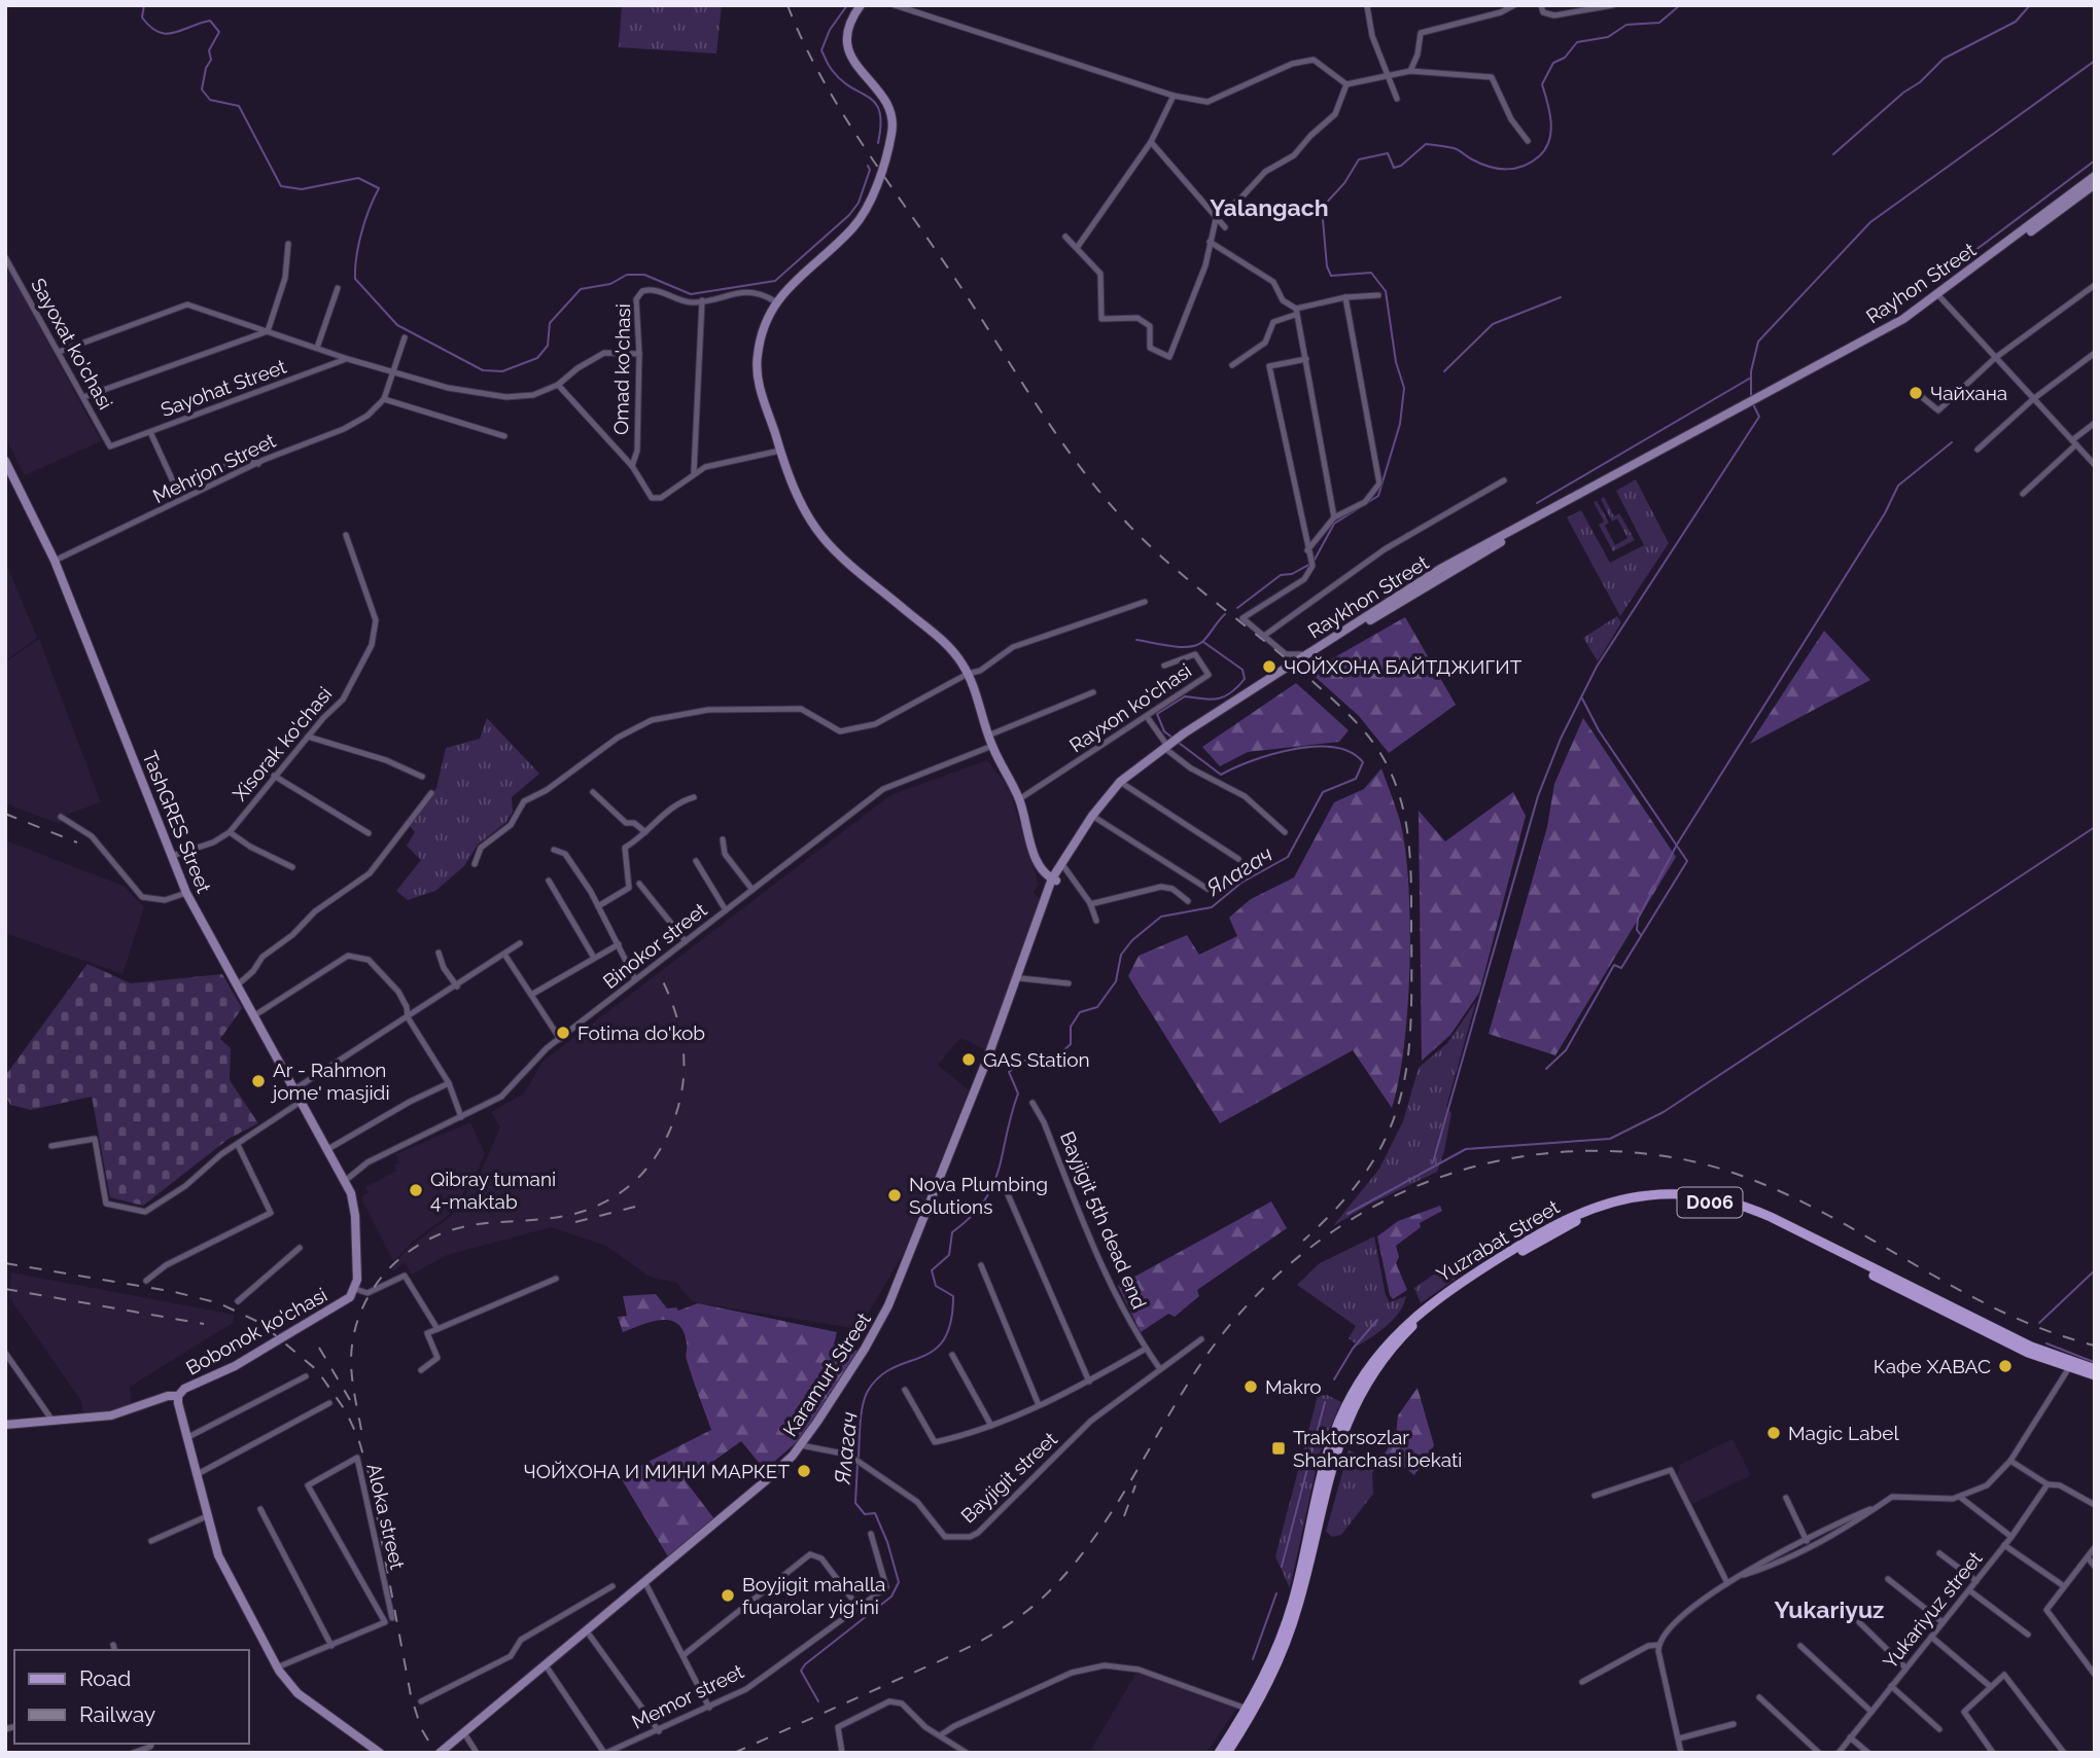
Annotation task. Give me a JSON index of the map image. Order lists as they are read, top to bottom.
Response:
{
  "streets": {
    "main road": [
      "Rayhon Street",
      "Raykhon Street",
      "TashGRES Street",
      "D006",
      "Yuzrabat Street",
      "Bobonok ko'chasi",
      "Karamurt Street"
    ],
    "street": [
      "Sayoxat ko'chasi",
      "Omad ko'chasi",
      "Sayohat Street",
      "Mehrjon Street",
      "Rayxon ko'chasi",
      "Xisorak ko'chasi",
      "Binokor street",
      "Bayjigit 5th dead end",
      "Bayjigit street",
      "Aloka street",
      "Yukariyuz street",
      "Memor street"
    ]
  },
  "crossings": [
    ["Rayhon Street", "Raykhon Street"],
    ["Sayoxat ko'chasi", "Sayohat Street"],
    ["Omad ko'chasi", "Sayohat Street"],
    ["Sayohat Street", "Mehrjon Street"],
    ["Mehrjon Street", "TashGRES Street"],
    ["Raykhon Street", "Karamurt Street"],
    ["Xisorak ko'chasi", "TashGRES Street"],
    ["TashGRES Street", "Binokor street"],
    ["TashGRES Street", "Bobonok ko'chasi"],
    ["Binokor street", "Bobonok ko'chasi"],
    ["Bayjigit 5th dead end", "Bayjigit street"],
    ["Karamurt Street", "Bayjigit street"]
  ],
  "districts": ["Yalangach", "Yukariyuz"],
  "water": ["Ялагач"],
  "places": {
    "other": [
      "Чайхана",
      "ЧОЙХОНА БАЙТДЖИГИТ",
      "Fotima do'kob",
      "GAS Station",
      "Ar - Rahmon jome' masjidi",
      "Qibray tumani 4-maktab",
      "Nova Plumbing Solutions",
      "Кафе ХАВАС",
      "Makro",
      "Magic Label",
      "ЧОЙХОНА И МИНИ МАРКЕТ",
      "Boyjigit mahalla fuqarolar yig'ini"
    ],
    "transit": ["Traktorsozlar Shaharchasi bekati"]
  },
  "legend": ["Road", "Railway"]
}
